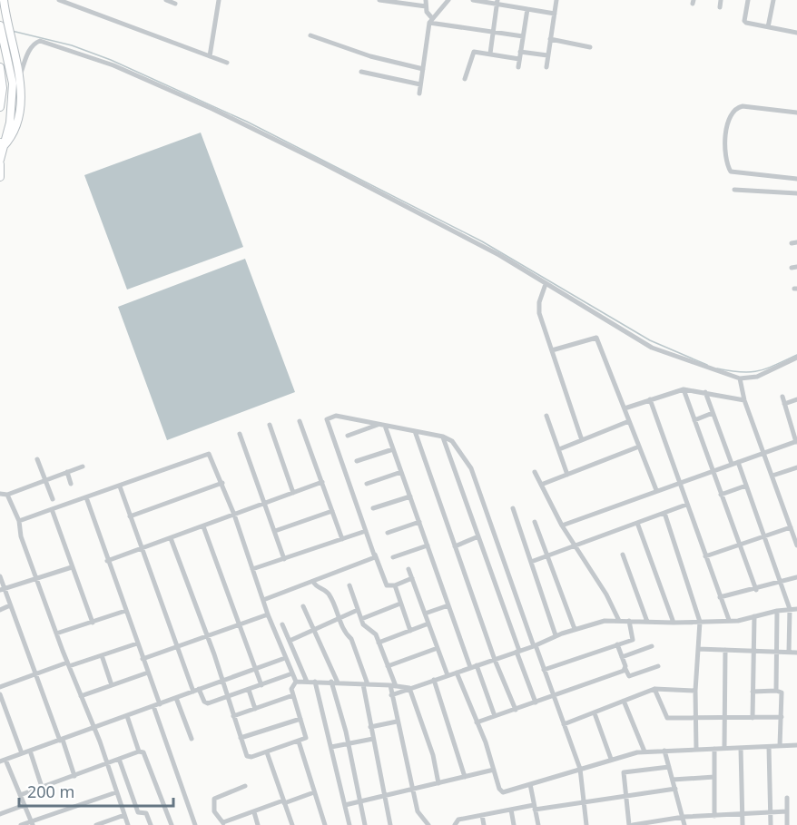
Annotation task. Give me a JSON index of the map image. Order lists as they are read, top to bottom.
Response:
{
  "scale_bar": "200 m"
}
